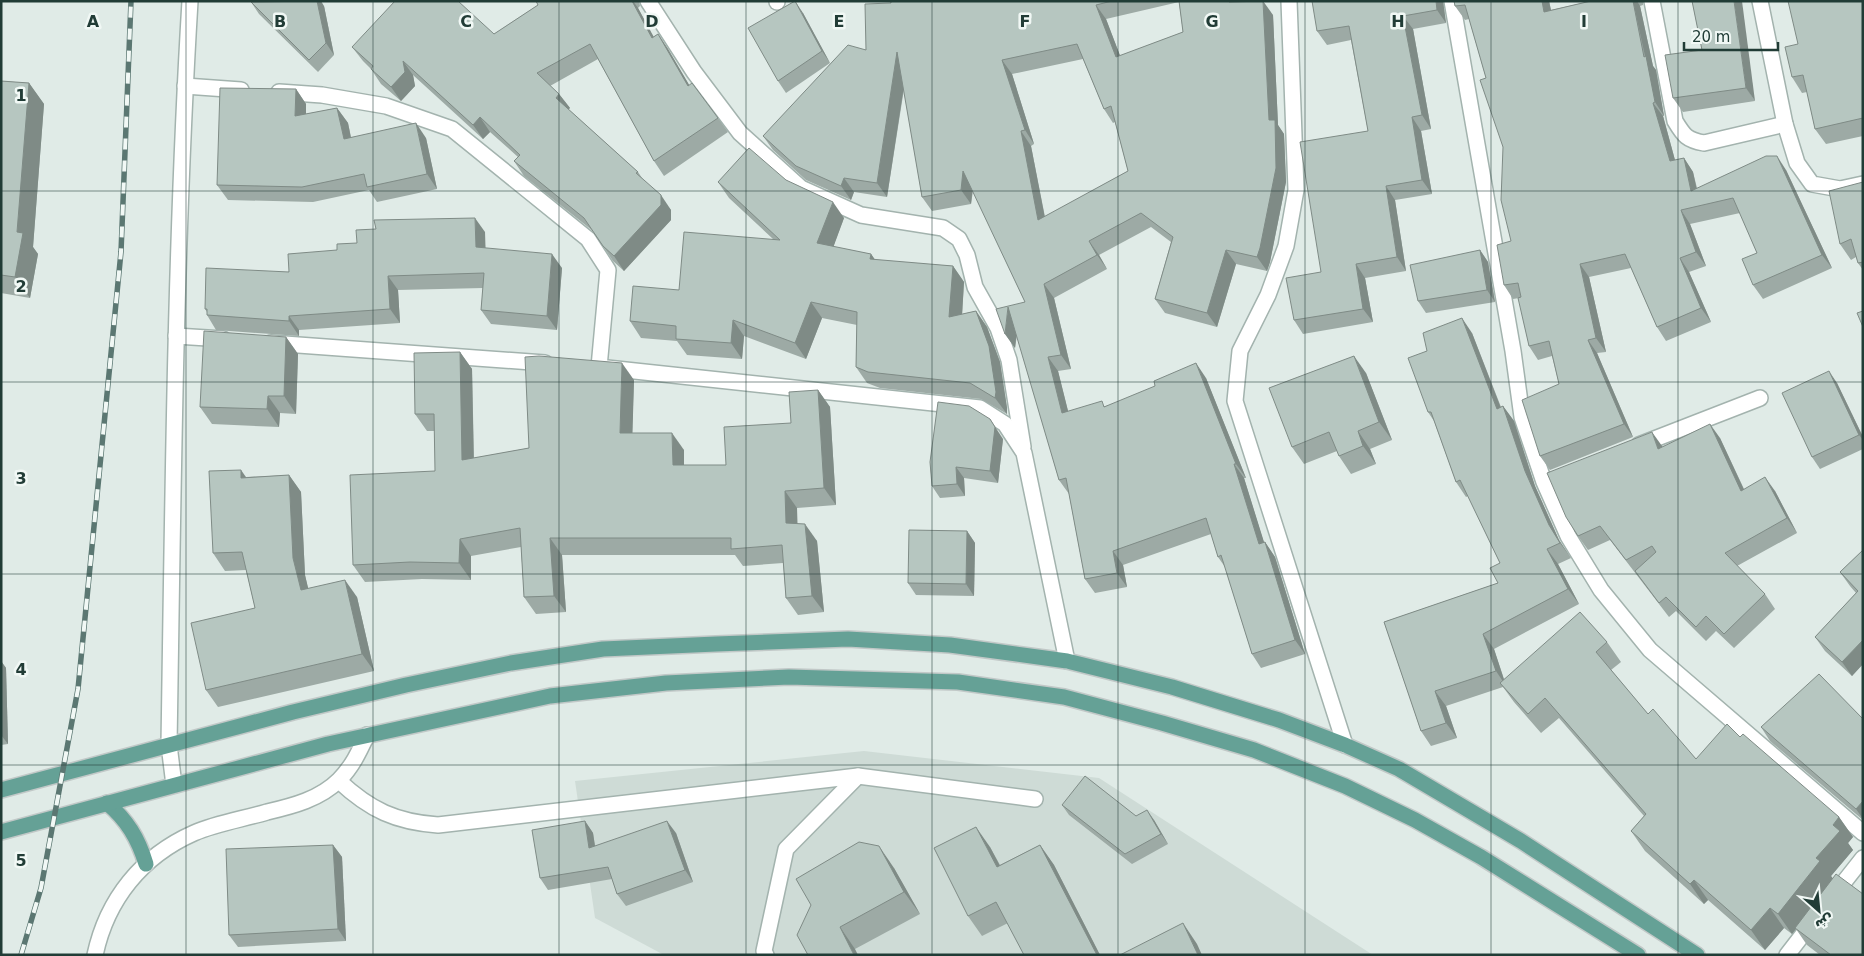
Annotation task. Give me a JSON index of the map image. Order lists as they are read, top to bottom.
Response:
{
  "scale_bar": "20 m",
  "north": "bottom right",
  "grid": {
    "columns": [
      "A",
      "B",
      "C",
      "D",
      "E",
      "F",
      "G",
      "H",
      "I"
    ],
    "rows": [
      "1",
      "2",
      "3",
      "4",
      "5"
    ]
  }
}
